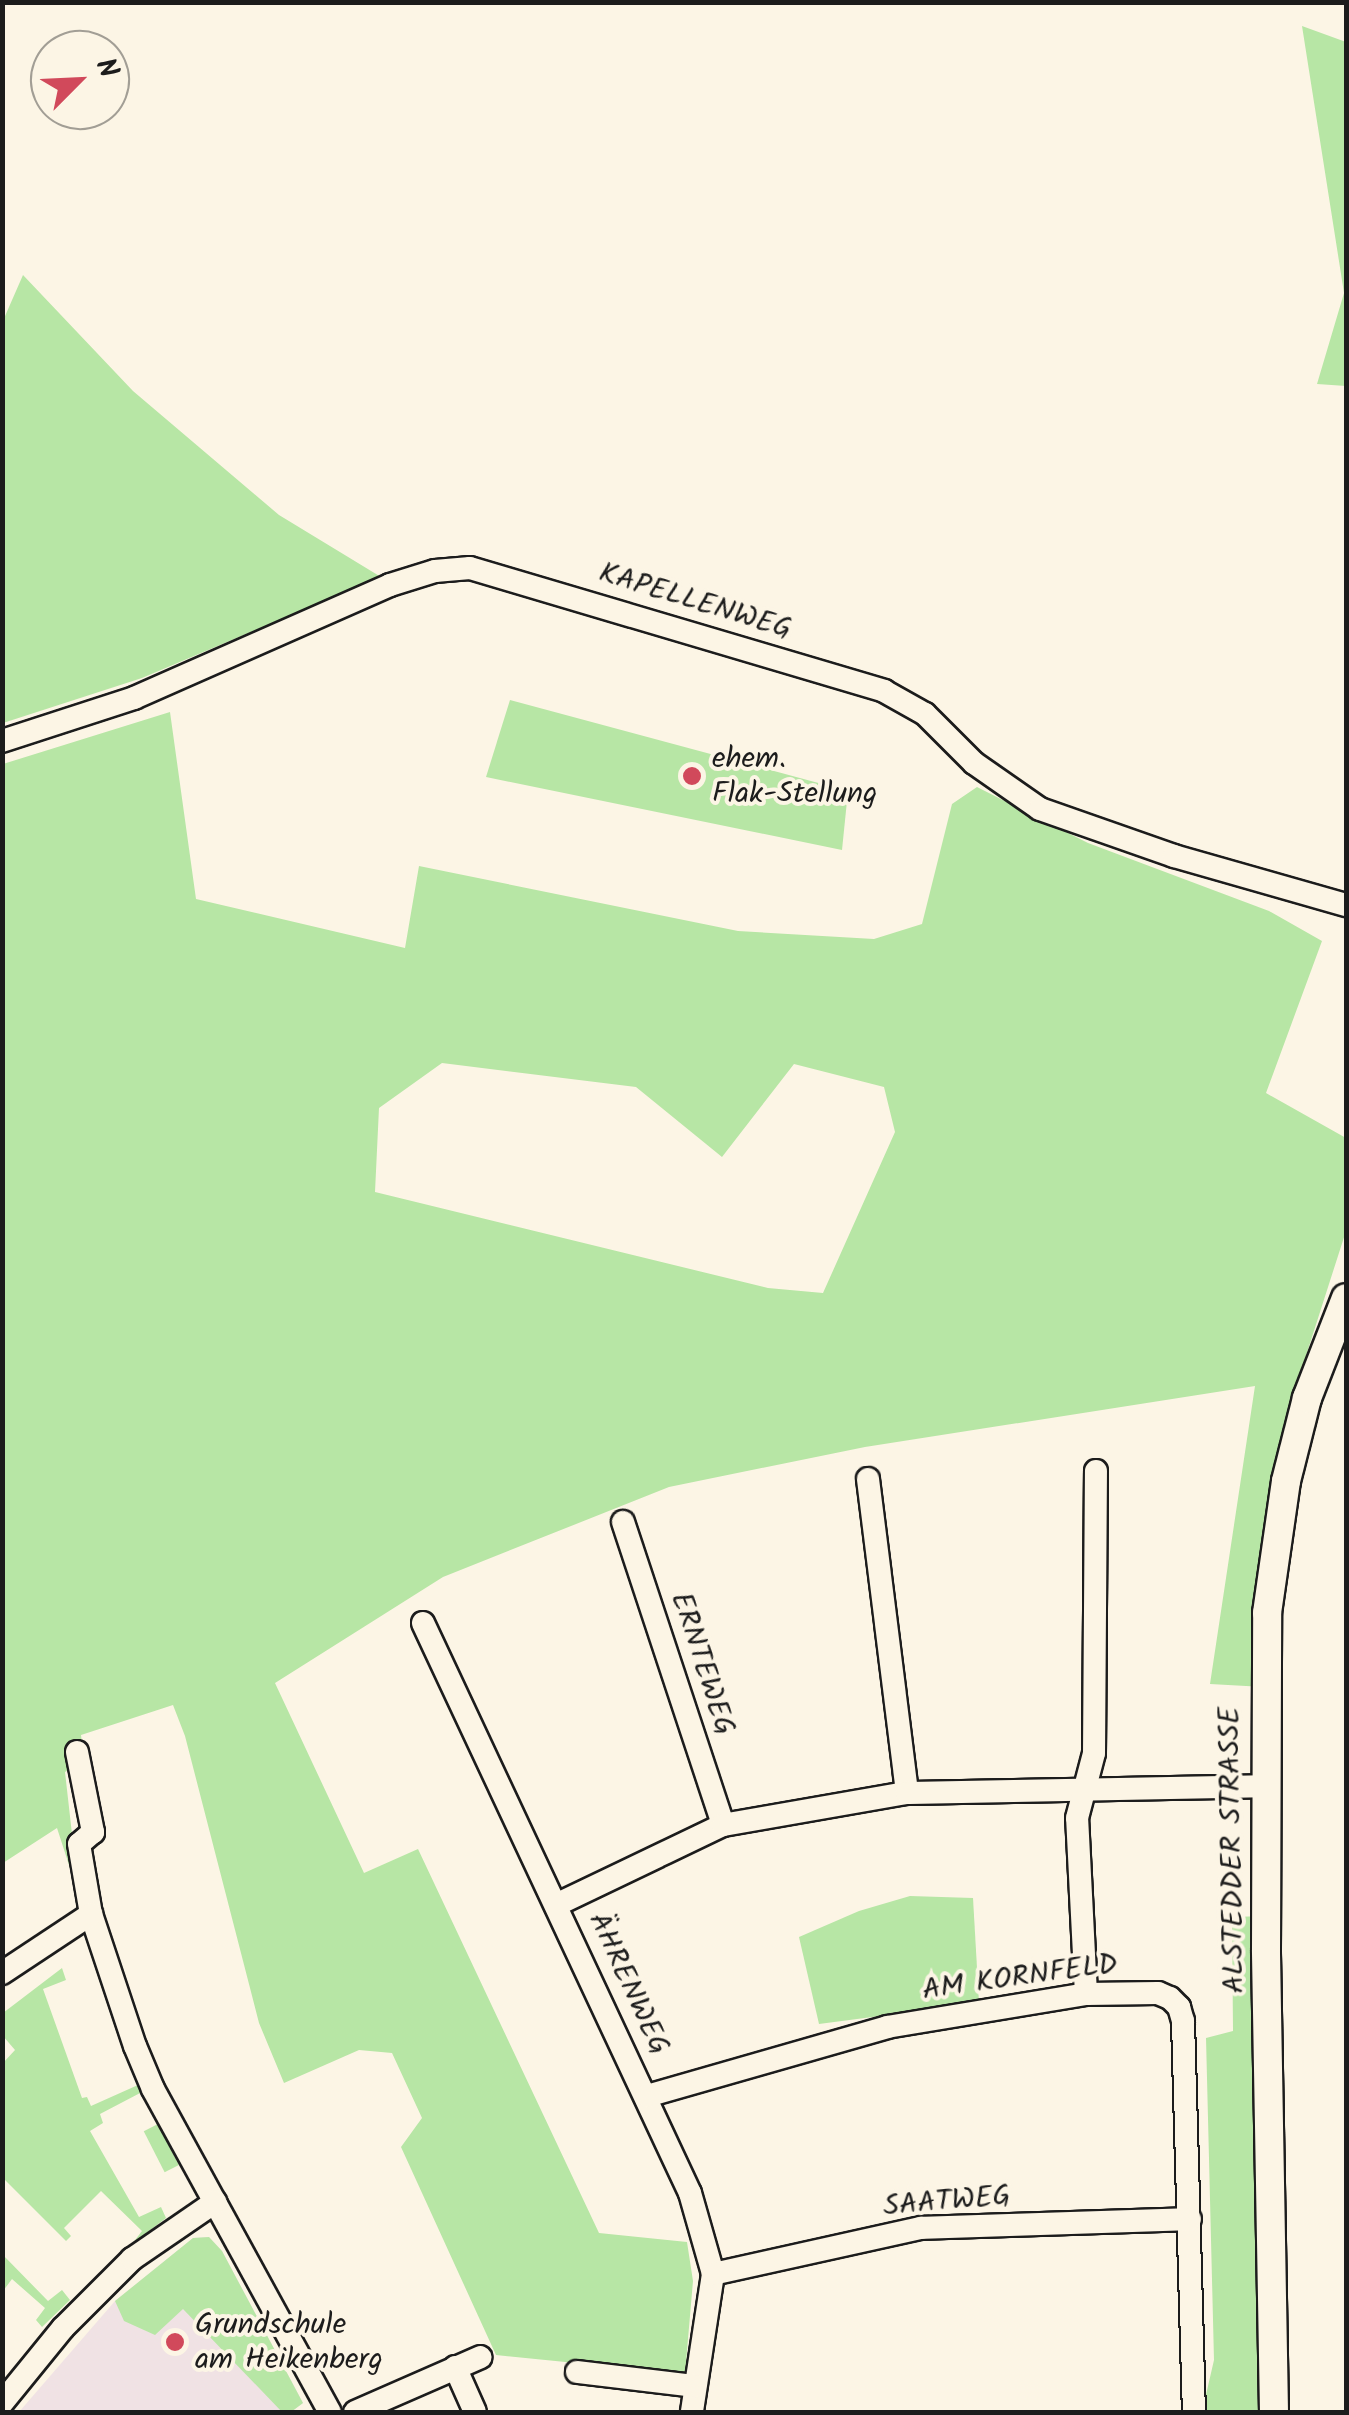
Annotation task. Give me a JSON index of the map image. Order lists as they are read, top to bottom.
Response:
{
  "streets": {
    "street": [
      "KAPELLENWEG",
      "ERNTEWEG",
      "ALSTEDDER STRASSE",
      "AM KORNFELD",
      "ÄHRENWEG",
      "SAATWEG"
    ]
  },
  "crossings": [
    ["AM KORNFELD", "ÄHRENWEG"],
    ["AM KORNFELD", "SAATWEG"],
    ["ÄHRENWEG", "SAATWEG"]
  ],
  "places": ["ehem. Flak-Stellung", "Grundschule am Heikenberg"],
  "north": "top right"
}
